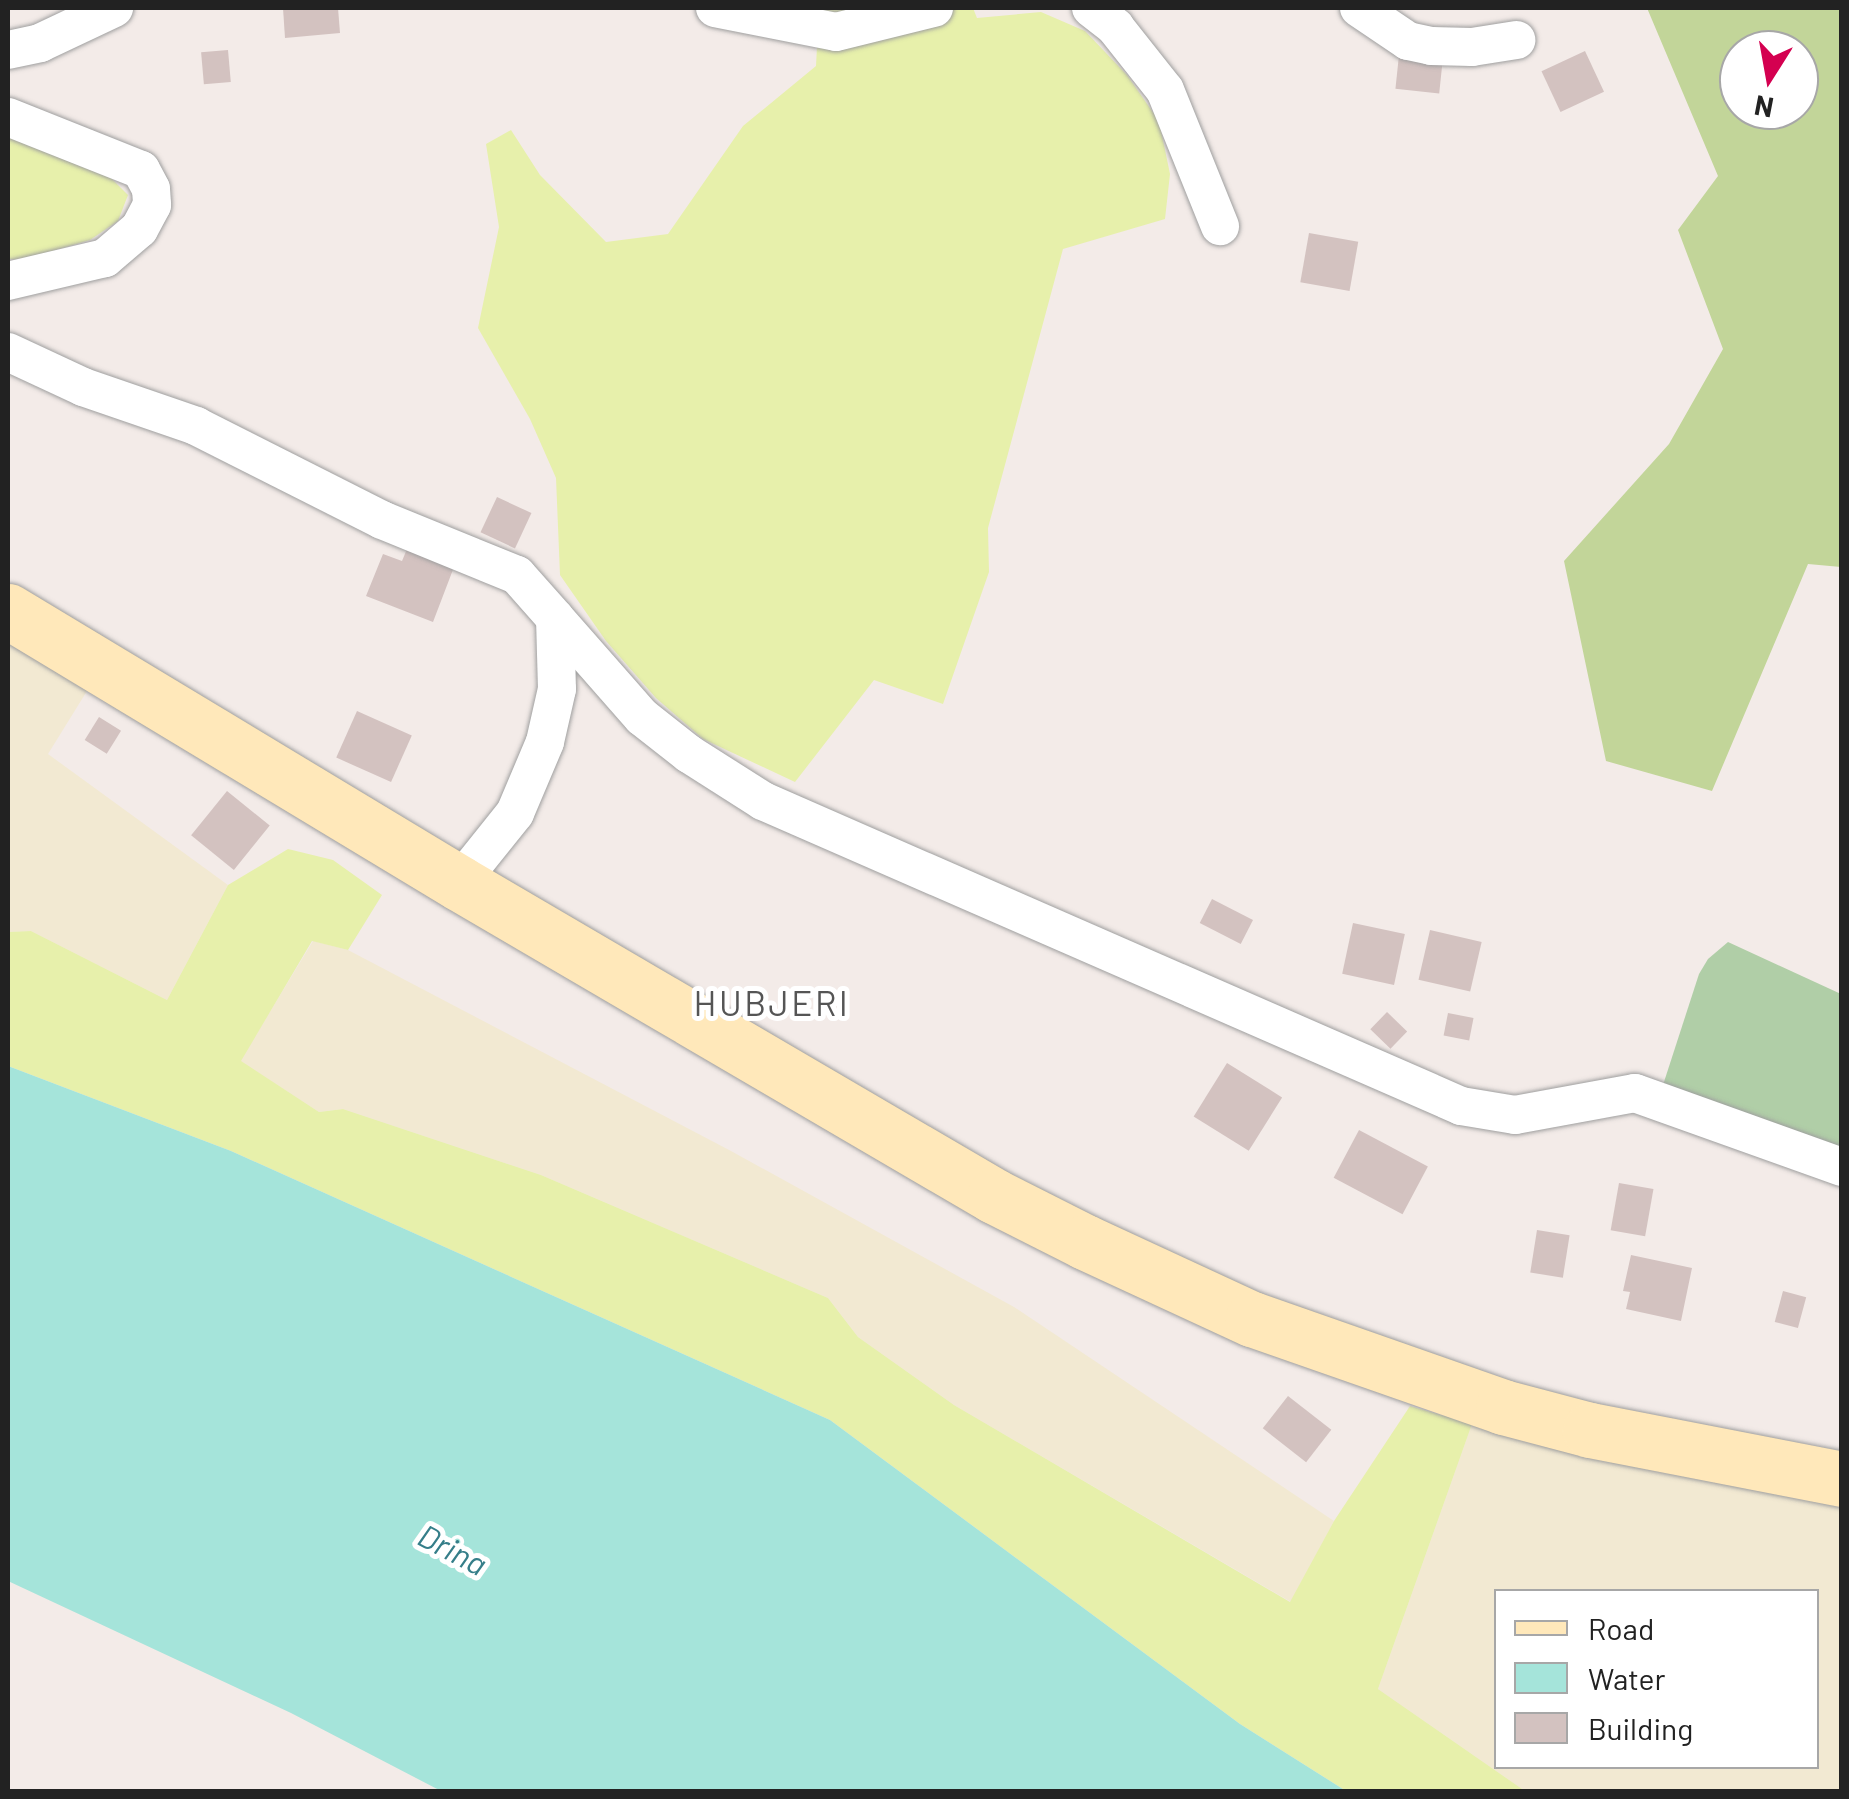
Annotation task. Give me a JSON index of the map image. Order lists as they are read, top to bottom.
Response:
{
  "districts": ["HUBJERI"],
  "water": ["Drina"],
  "legend": ["Road", "Water", "Building"],
  "north": "bottom"
}
